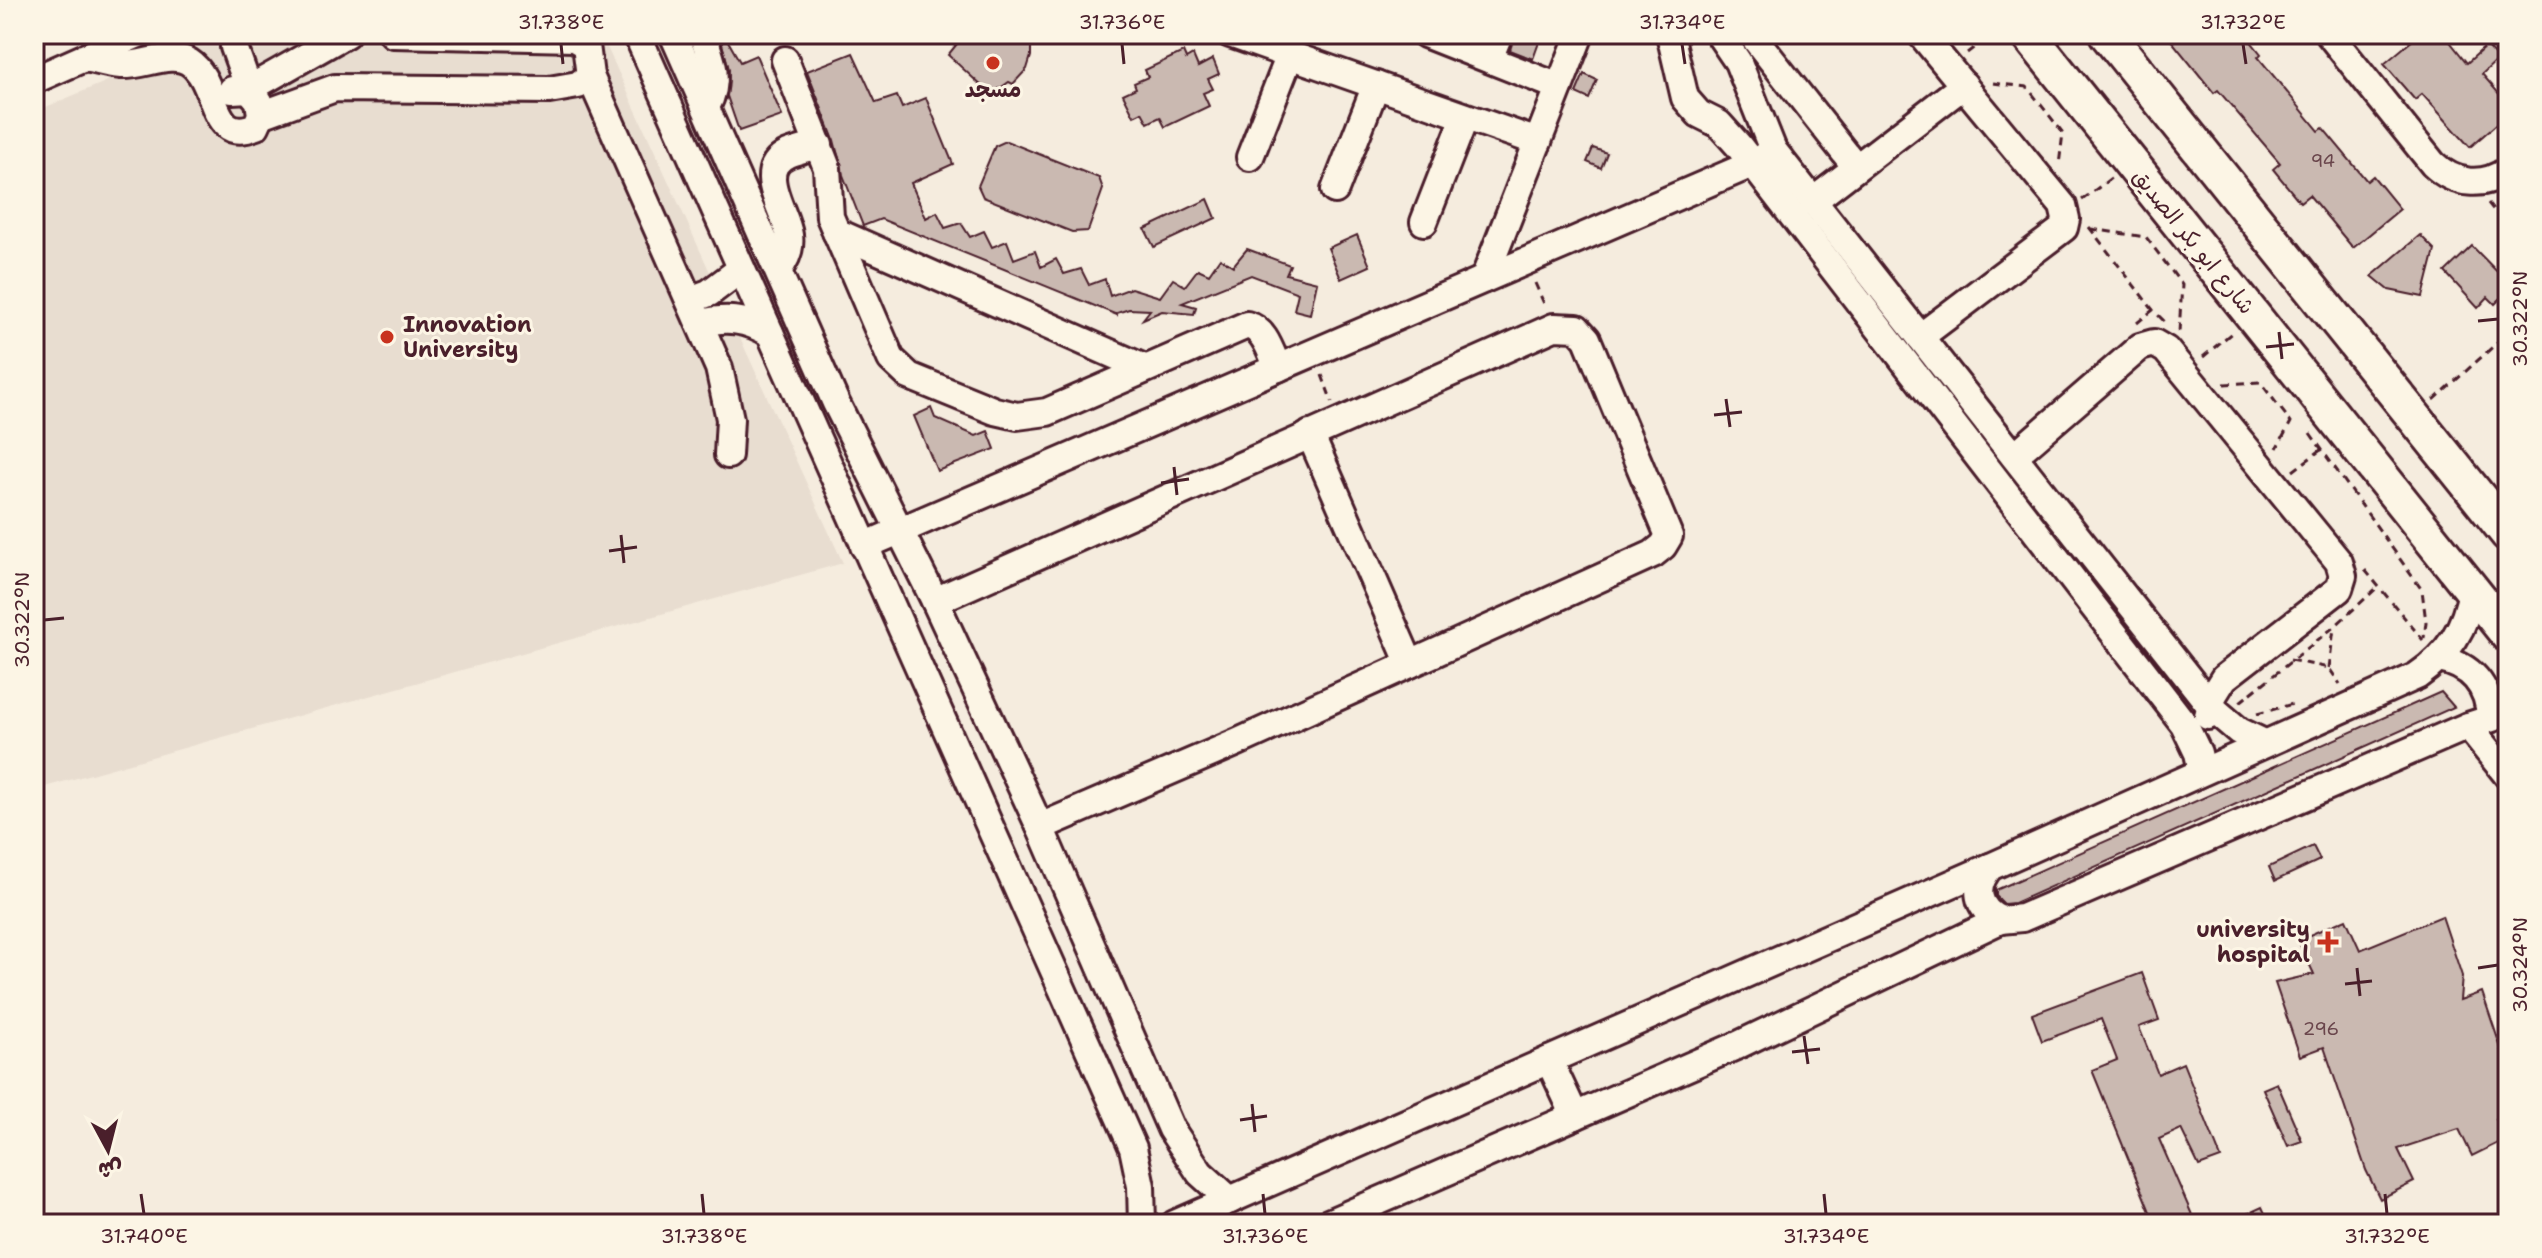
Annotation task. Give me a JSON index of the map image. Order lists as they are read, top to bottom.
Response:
{
  "streets": {
    "main road": ["شارع ابو بكر الصديق"]
  },
  "places": {
    "other": ["مسجد", "Innovation University"],
    "health": ["university hospital"]
  },
  "house_numbers": ["94", "296"],
  "north": "bottom",
  "coordinates": [
    "31.738°E",
    "31.736°E",
    "31.734°E",
    "31.732°E",
    "30.322°N",
    "30.324°N",
    "31.740°E"
  ]
}
